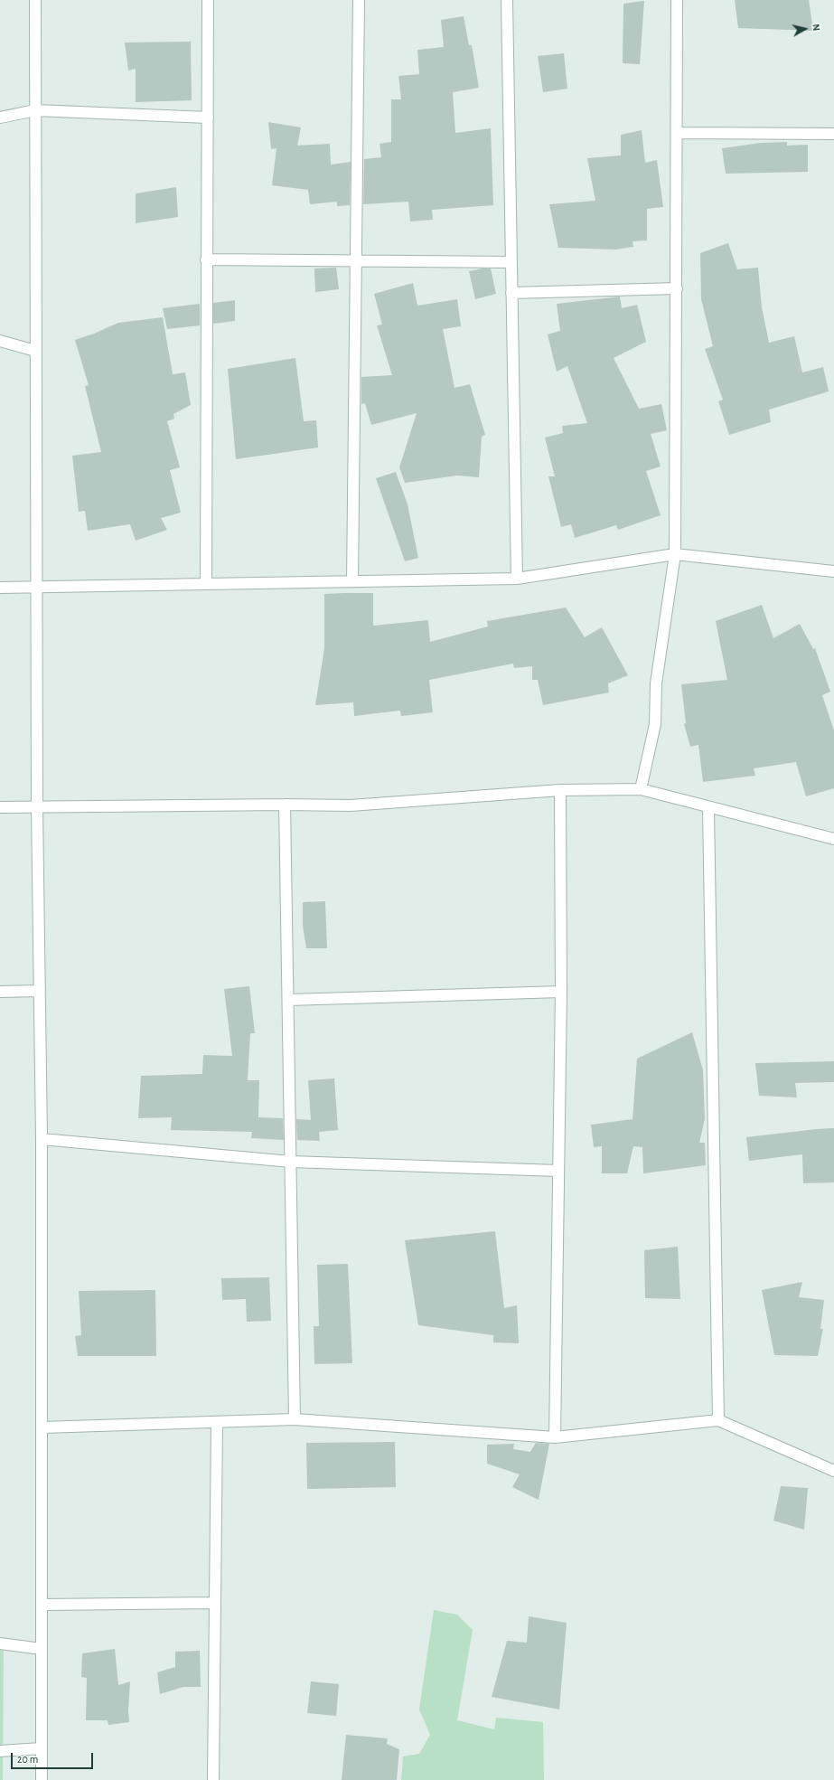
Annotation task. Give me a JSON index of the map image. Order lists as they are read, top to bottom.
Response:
{
  "scale_bar": "20 m",
  "north": "right"
}
